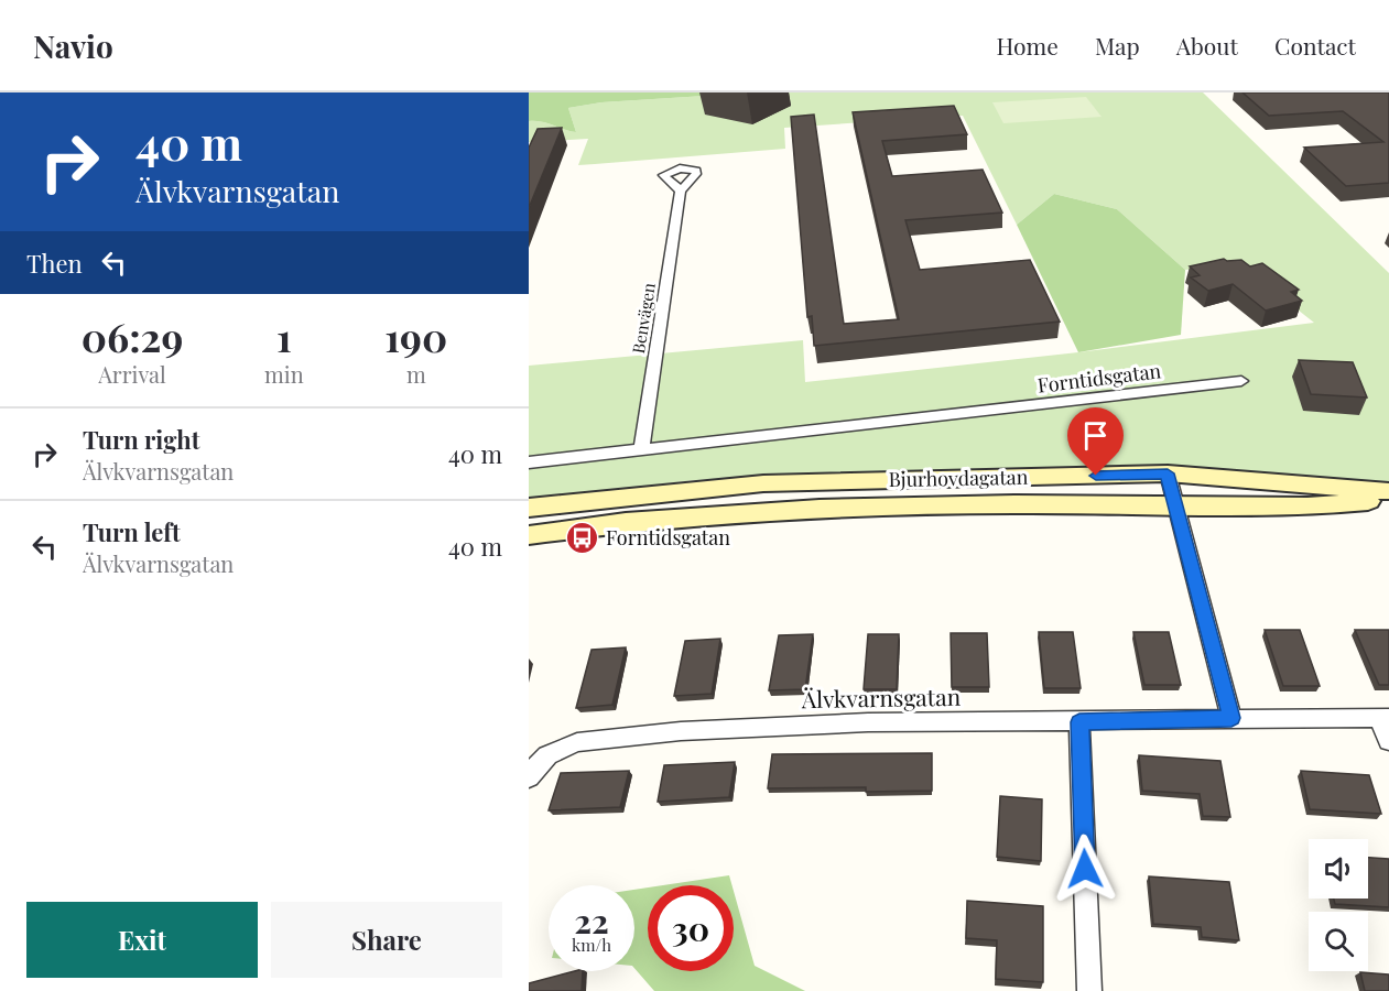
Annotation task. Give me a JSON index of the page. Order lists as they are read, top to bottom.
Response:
{
  "streets": {
    "main road": ["Bjurhovdagatan"],
    "street": ["Benvägen", "Forntidsgatan", "Älvkvarnsgatan"]
  },
  "crossings": [
    ["Benvägen", "Forntidsgatan"]
  ],
  "places": {
    "bus stop": ["Forntidsgatan"]
  },
  "page": {
    "header": "Navio",
    "nav": [
      "Home",
      "Map",
      "About",
      "Contact"
    ],
    "turn": ["40 m", "Älvkvarnsgatan"],
    "then": "Then",
    "eta": [
      "06:29",
      "Arrival",
      "1",
      "min",
      "190",
      "m"
    ],
    "list": [
      {
        "name": "Turn right",
        "note": "Älvkvarnsgatan",
        "value": "40 m"
      },
      {
        "name": "Turn left",
        "note": "Älvkvarnsgatan",
        "value": "40 m"
      }
    ],
    "speed": "22 km/h",
    "limit": "30",
    "buttons": ["Exit", "Share"]
  }
}
